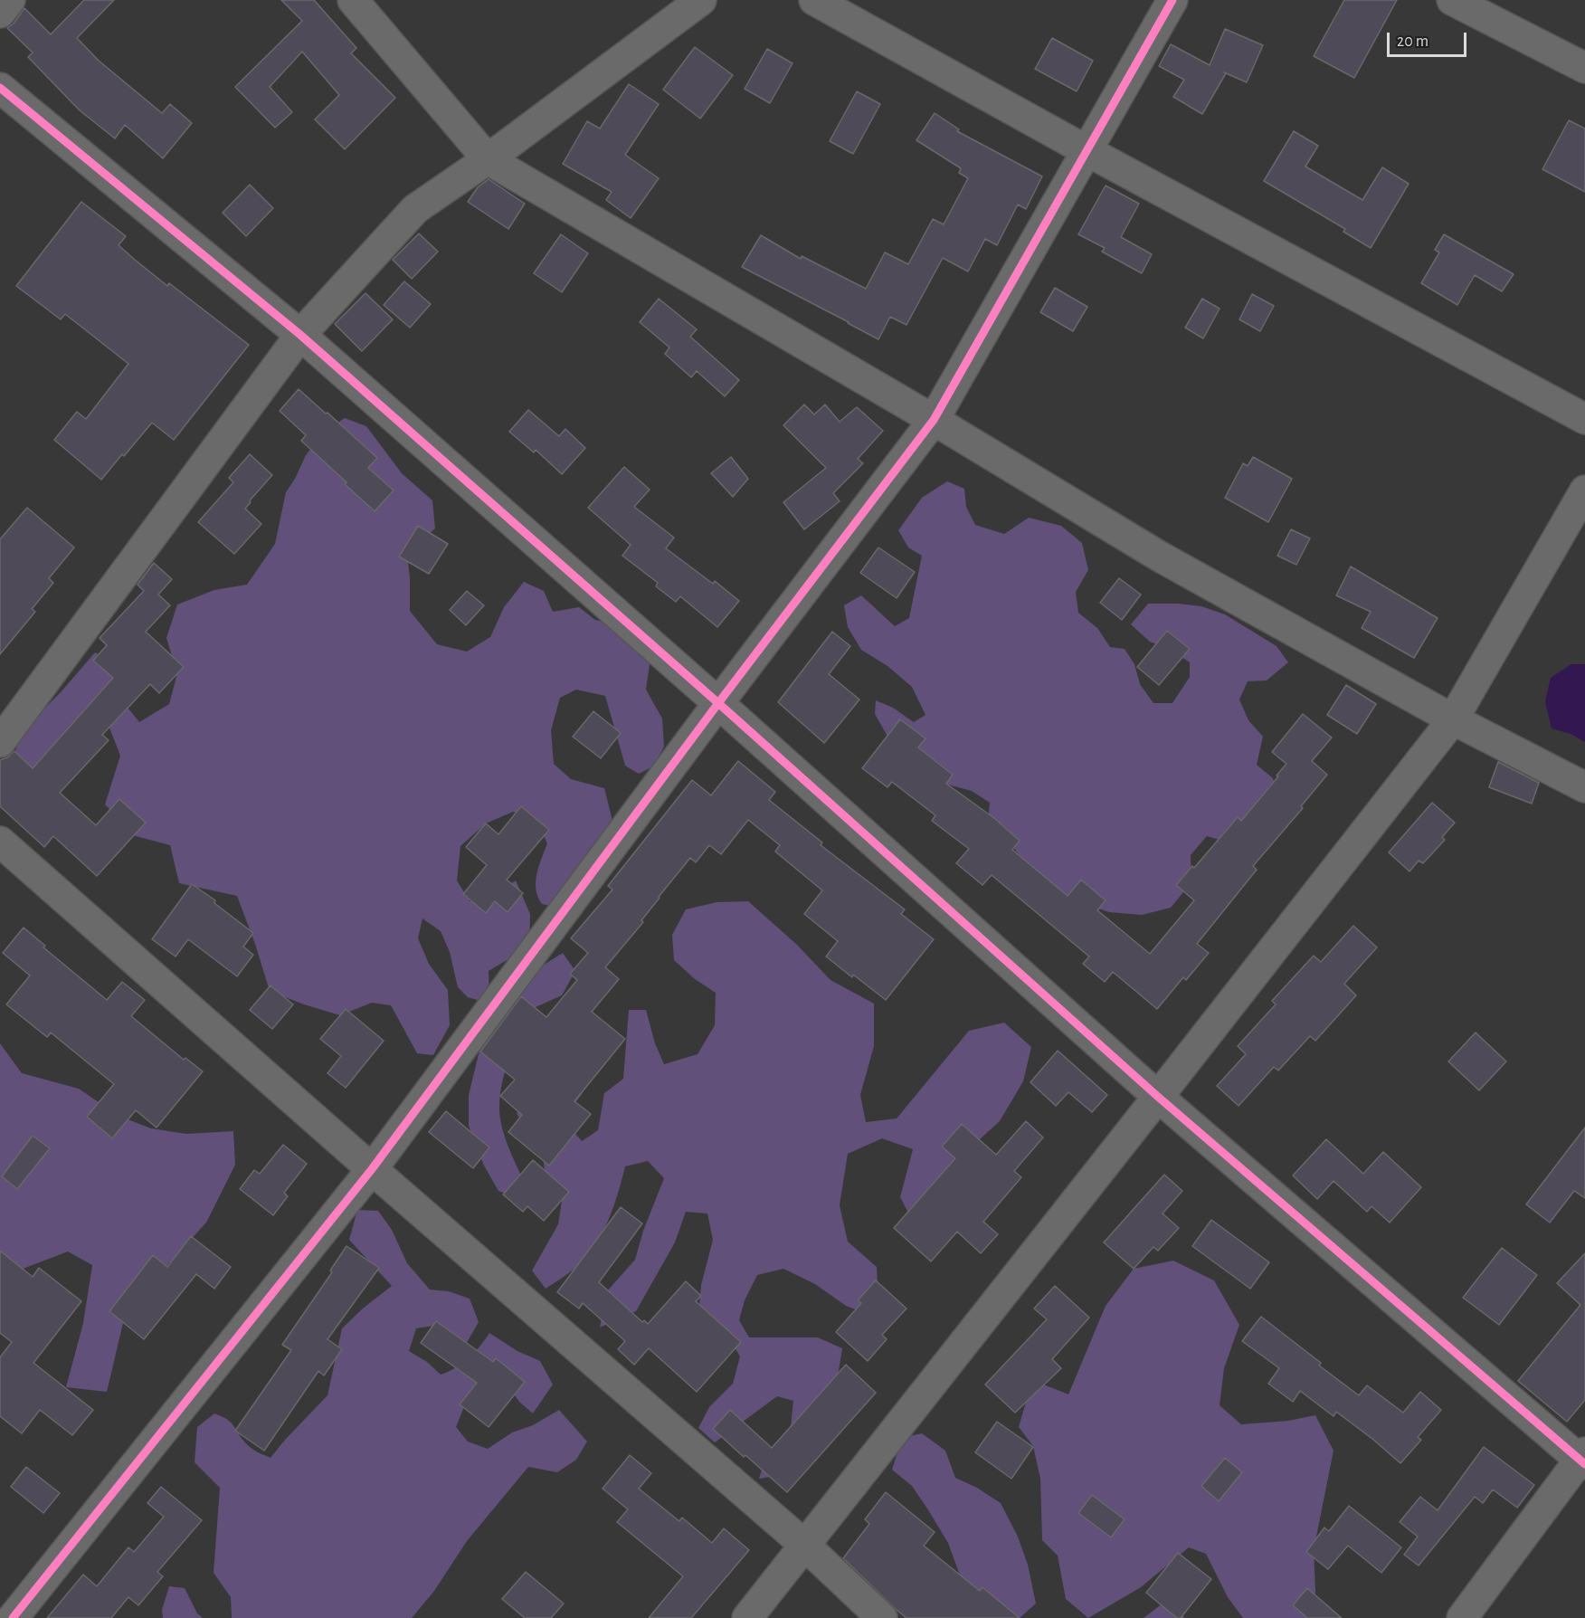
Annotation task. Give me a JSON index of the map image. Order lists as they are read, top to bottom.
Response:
{
  "scale_bar": "20 m"
}
